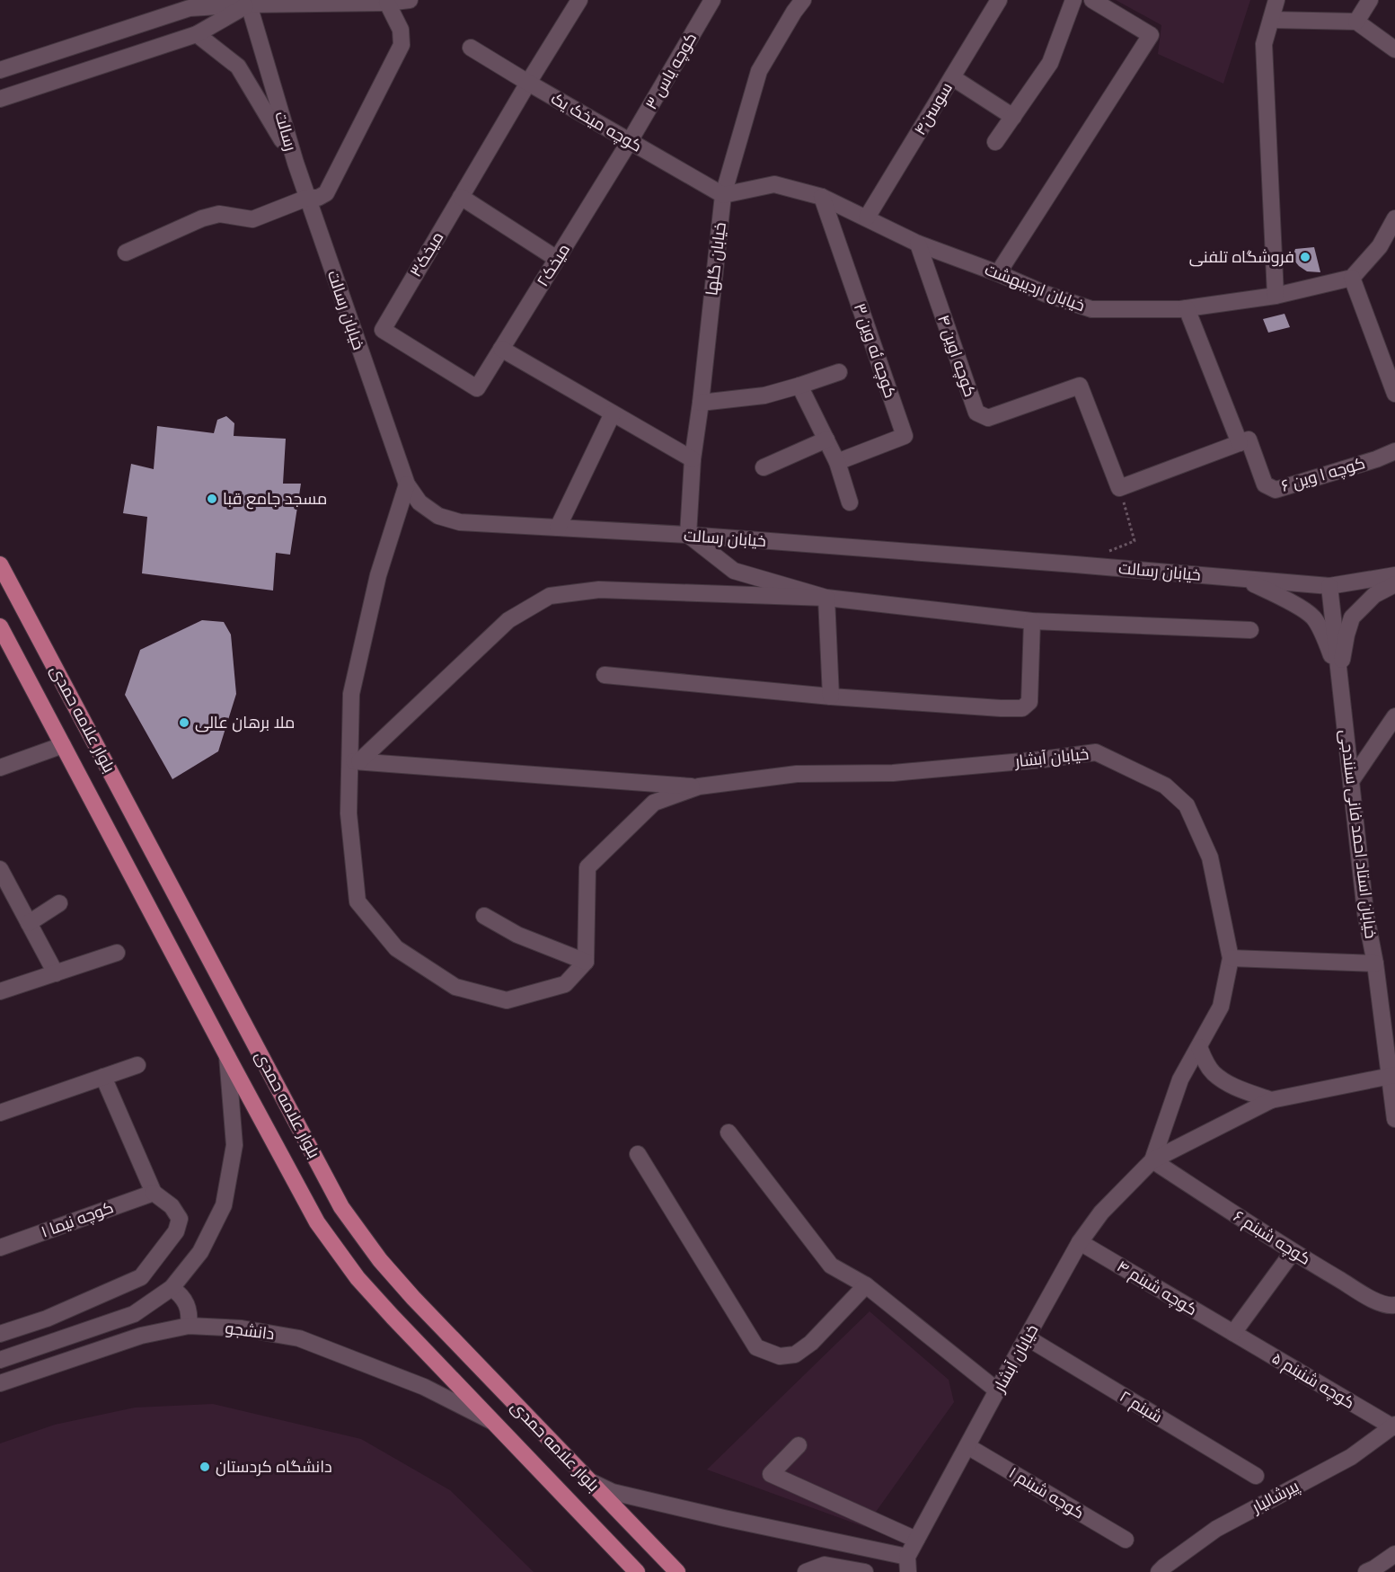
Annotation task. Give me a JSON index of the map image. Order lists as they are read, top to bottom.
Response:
{
  "streets": {
    "main road": ["بلوار علامه حمدی"],
    "street": [
      "کوچه یاس ۳",
      "سوسن۴",
      "کوچه میخک یک",
      "رسالت",
      "میخک۳",
      "خیابان گلها",
      "میخک۲",
      "خیابان اردیبهشت",
      "خیابان رسالت",
      "کوچه ئه وین ۳",
      "کوچه اوین ۴",
      "کوچه ا وین ۶",
      "خیابان آبشار",
      "خیابان استاد احمد فانی سنندجی",
      "کوچه نیما ۱",
      "کوچه شبنم ۶",
      "کوچه شبنم ۴",
      "دانشجو",
      "کوچه شنبنم ۵",
      "شبنم ۲",
      "کوچه شبنم ۱",
      "پیرشالیار"
    ]
  },
  "crossings": [
    ["کوچه یاس ۳", "کوچه میخک یک"],
    ["کوچه یاس ۳", "میخک۲"],
    ["سوسن۴", "خیابان اردیبهشت"],
    ["کوچه میخک یک", "میخک۳"],
    ["کوچه میخک یک", "خیابان گلها"],
    ["کوچه میخک یک", "میخک۲"],
    ["کوچه میخک یک", "خیابان اردیبهشت"],
    ["رسالت", "خیابان رسالت"],
    ["میخک۳", "میخک۲"],
    ["خیابان گلها", "خیابان اردیبهشت"],
    ["خیابان گلها", "خیابان رسالت"],
    ["خیابان اردیبهشت", "کوچه ئه وین ۳"],
    ["خیابان اردیبهشت", "کوچه اوین ۴"],
    ["خیابان اردیبهشت", "کوچه ا وین ۶"],
    ["خیابان رسالت", "خیابان استاد احمد فانی سنندجی"],
    ["بلوار علامه حمدی", "دانشجو"],
    ["خیابان آبشار", "خیابان استاد احمد فانی سنندجی"],
    ["خیابان آبشار", "کوچه شبنم ۶"],
    ["خیابان آبشار", "کوچه شبنم ۴"],
    ["خیابان آبشار", "شبنم ۲"],
    ["خیابان آبشار", "کوچه شبنم ۱"],
    ["کوچه شبنم ۴", "کوچه شنبنم ۵"],
    ["کوچه شنبنم ۵", "پیرشالیار"]
  ],
  "places": [
    "فروشگاه تلفنی",
    "مسجد جامع قبا",
    "ملا برهان عالی",
    "دانشگاه کردستان"
  ]
}
